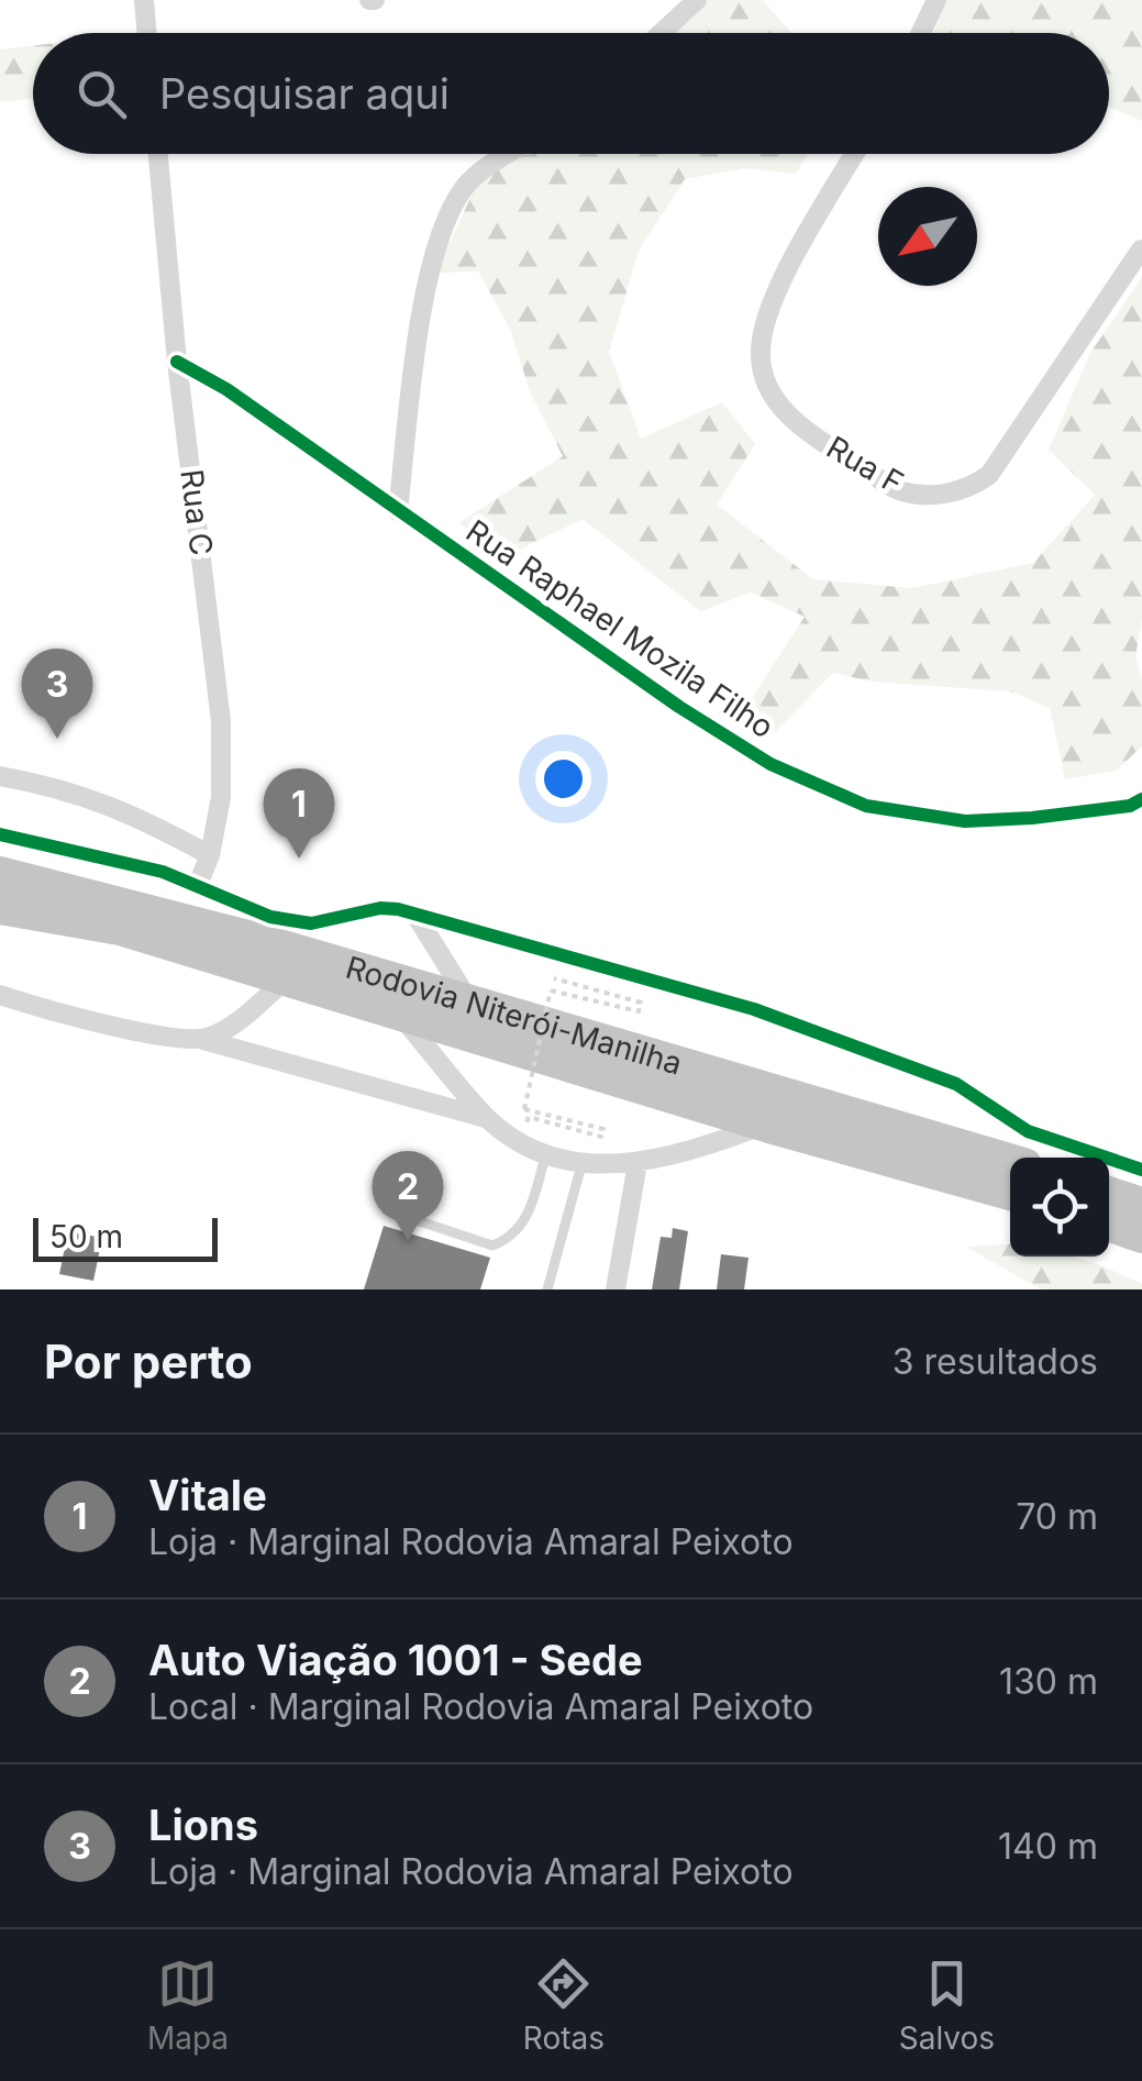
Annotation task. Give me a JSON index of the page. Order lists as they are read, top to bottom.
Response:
{
  "streets": {
    "highway": ["Rodovia Niterói-Manilha"],
    "street": ["Rua F", "Rua C", "Rua Raphael Mozila Filho"]
  },
  "crossings": [
    ["Rua C", "Rua Raphael Mozila Filho"]
  ],
  "scale_bar": "50 m",
  "north": "bottom left",
  "page": {
    "search": "Pesquisar aqui",
    "pins": ["3", "1", "2"],
    "scale": "50 m",
    "heading": ["Por perto", "3 resultados"],
    "list": [
      {
        "mark": "1",
        "name": "Vitale",
        "note": "Loja · Marginal Rodovia Amaral Peixoto",
        "value": "70 m"
      },
      {
        "mark": "2",
        "name": "Auto Viação 1001 - Sede",
        "note": "Local · Marginal Rodovia Amaral Peixoto",
        "value": "130 m"
      },
      {
        "mark": "3",
        "name": "Lions",
        "note": "Loja · Marginal Rodovia Amaral Peixoto",
        "value": "140 m"
      }
    ],
    "nav": ["Mapa", "Rotas", "Salvos"]
  }
}
